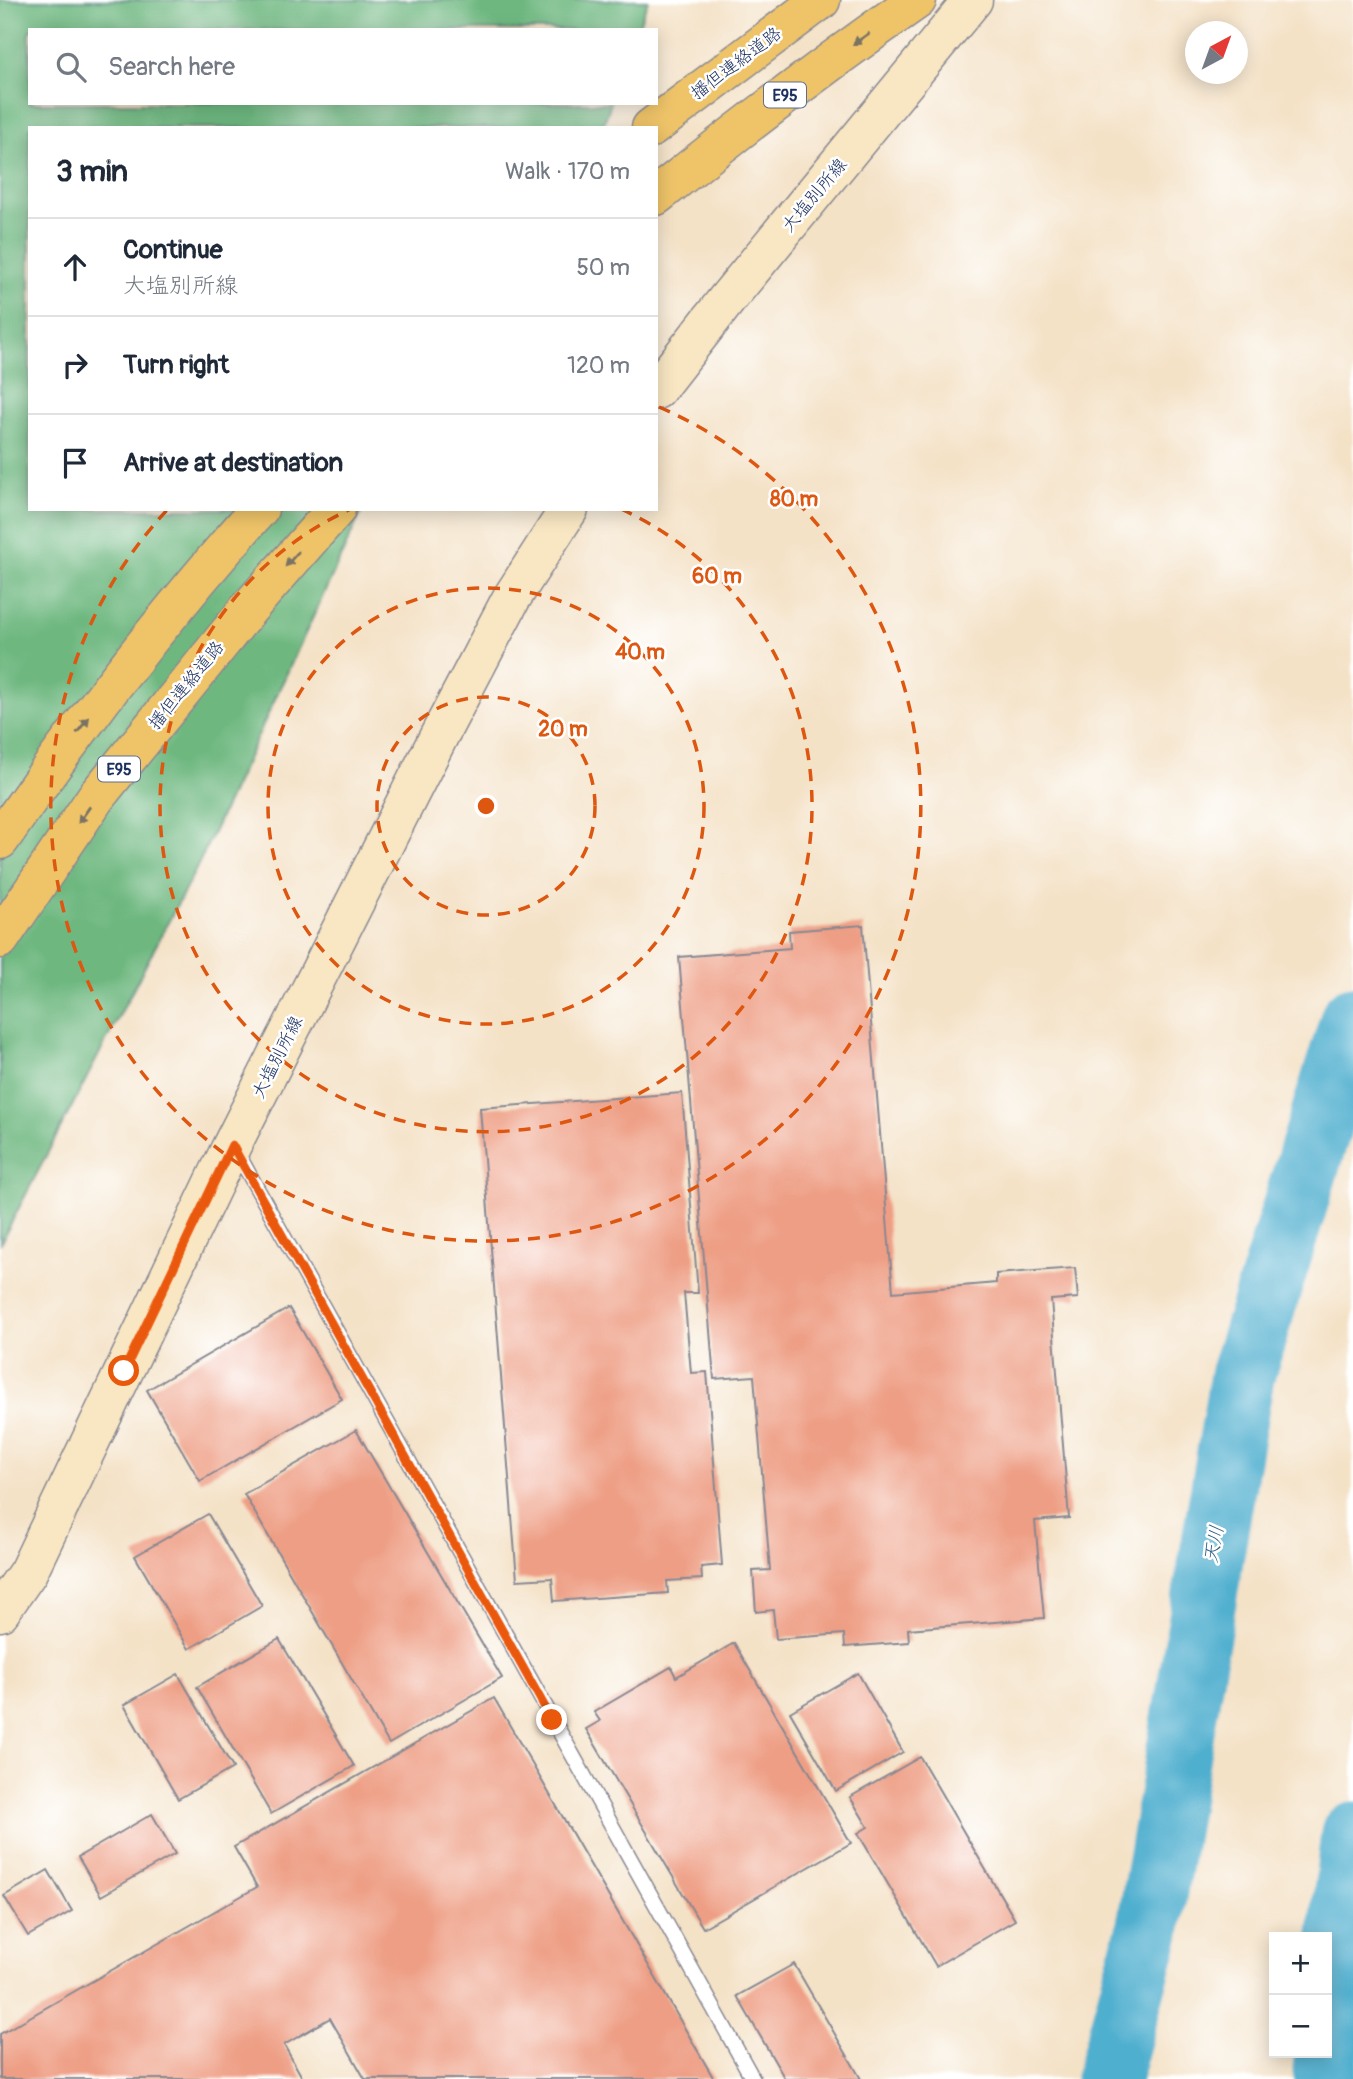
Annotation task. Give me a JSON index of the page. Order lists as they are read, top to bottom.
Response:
{
  "streets": {
    "highway": ["播但連絡道路", "E95"],
    "main road": ["大塩別所線"]
  },
  "water": ["天川"],
  "north": "top right",
  "page": {
    "search": "Search here",
    "heading": ["3 min", "Walk · 170 m"],
    "list": [
      ["Continue", "大塩別所線", "50 m"],
      ["Turn right", "120 m"],
      "Arrive at destination"
    ],
    "map_buttons": ["+", "−"]
  },
  "rings": [
    "80 m",
    "60 m",
    "40 m",
    "20 m"
  ]
}
